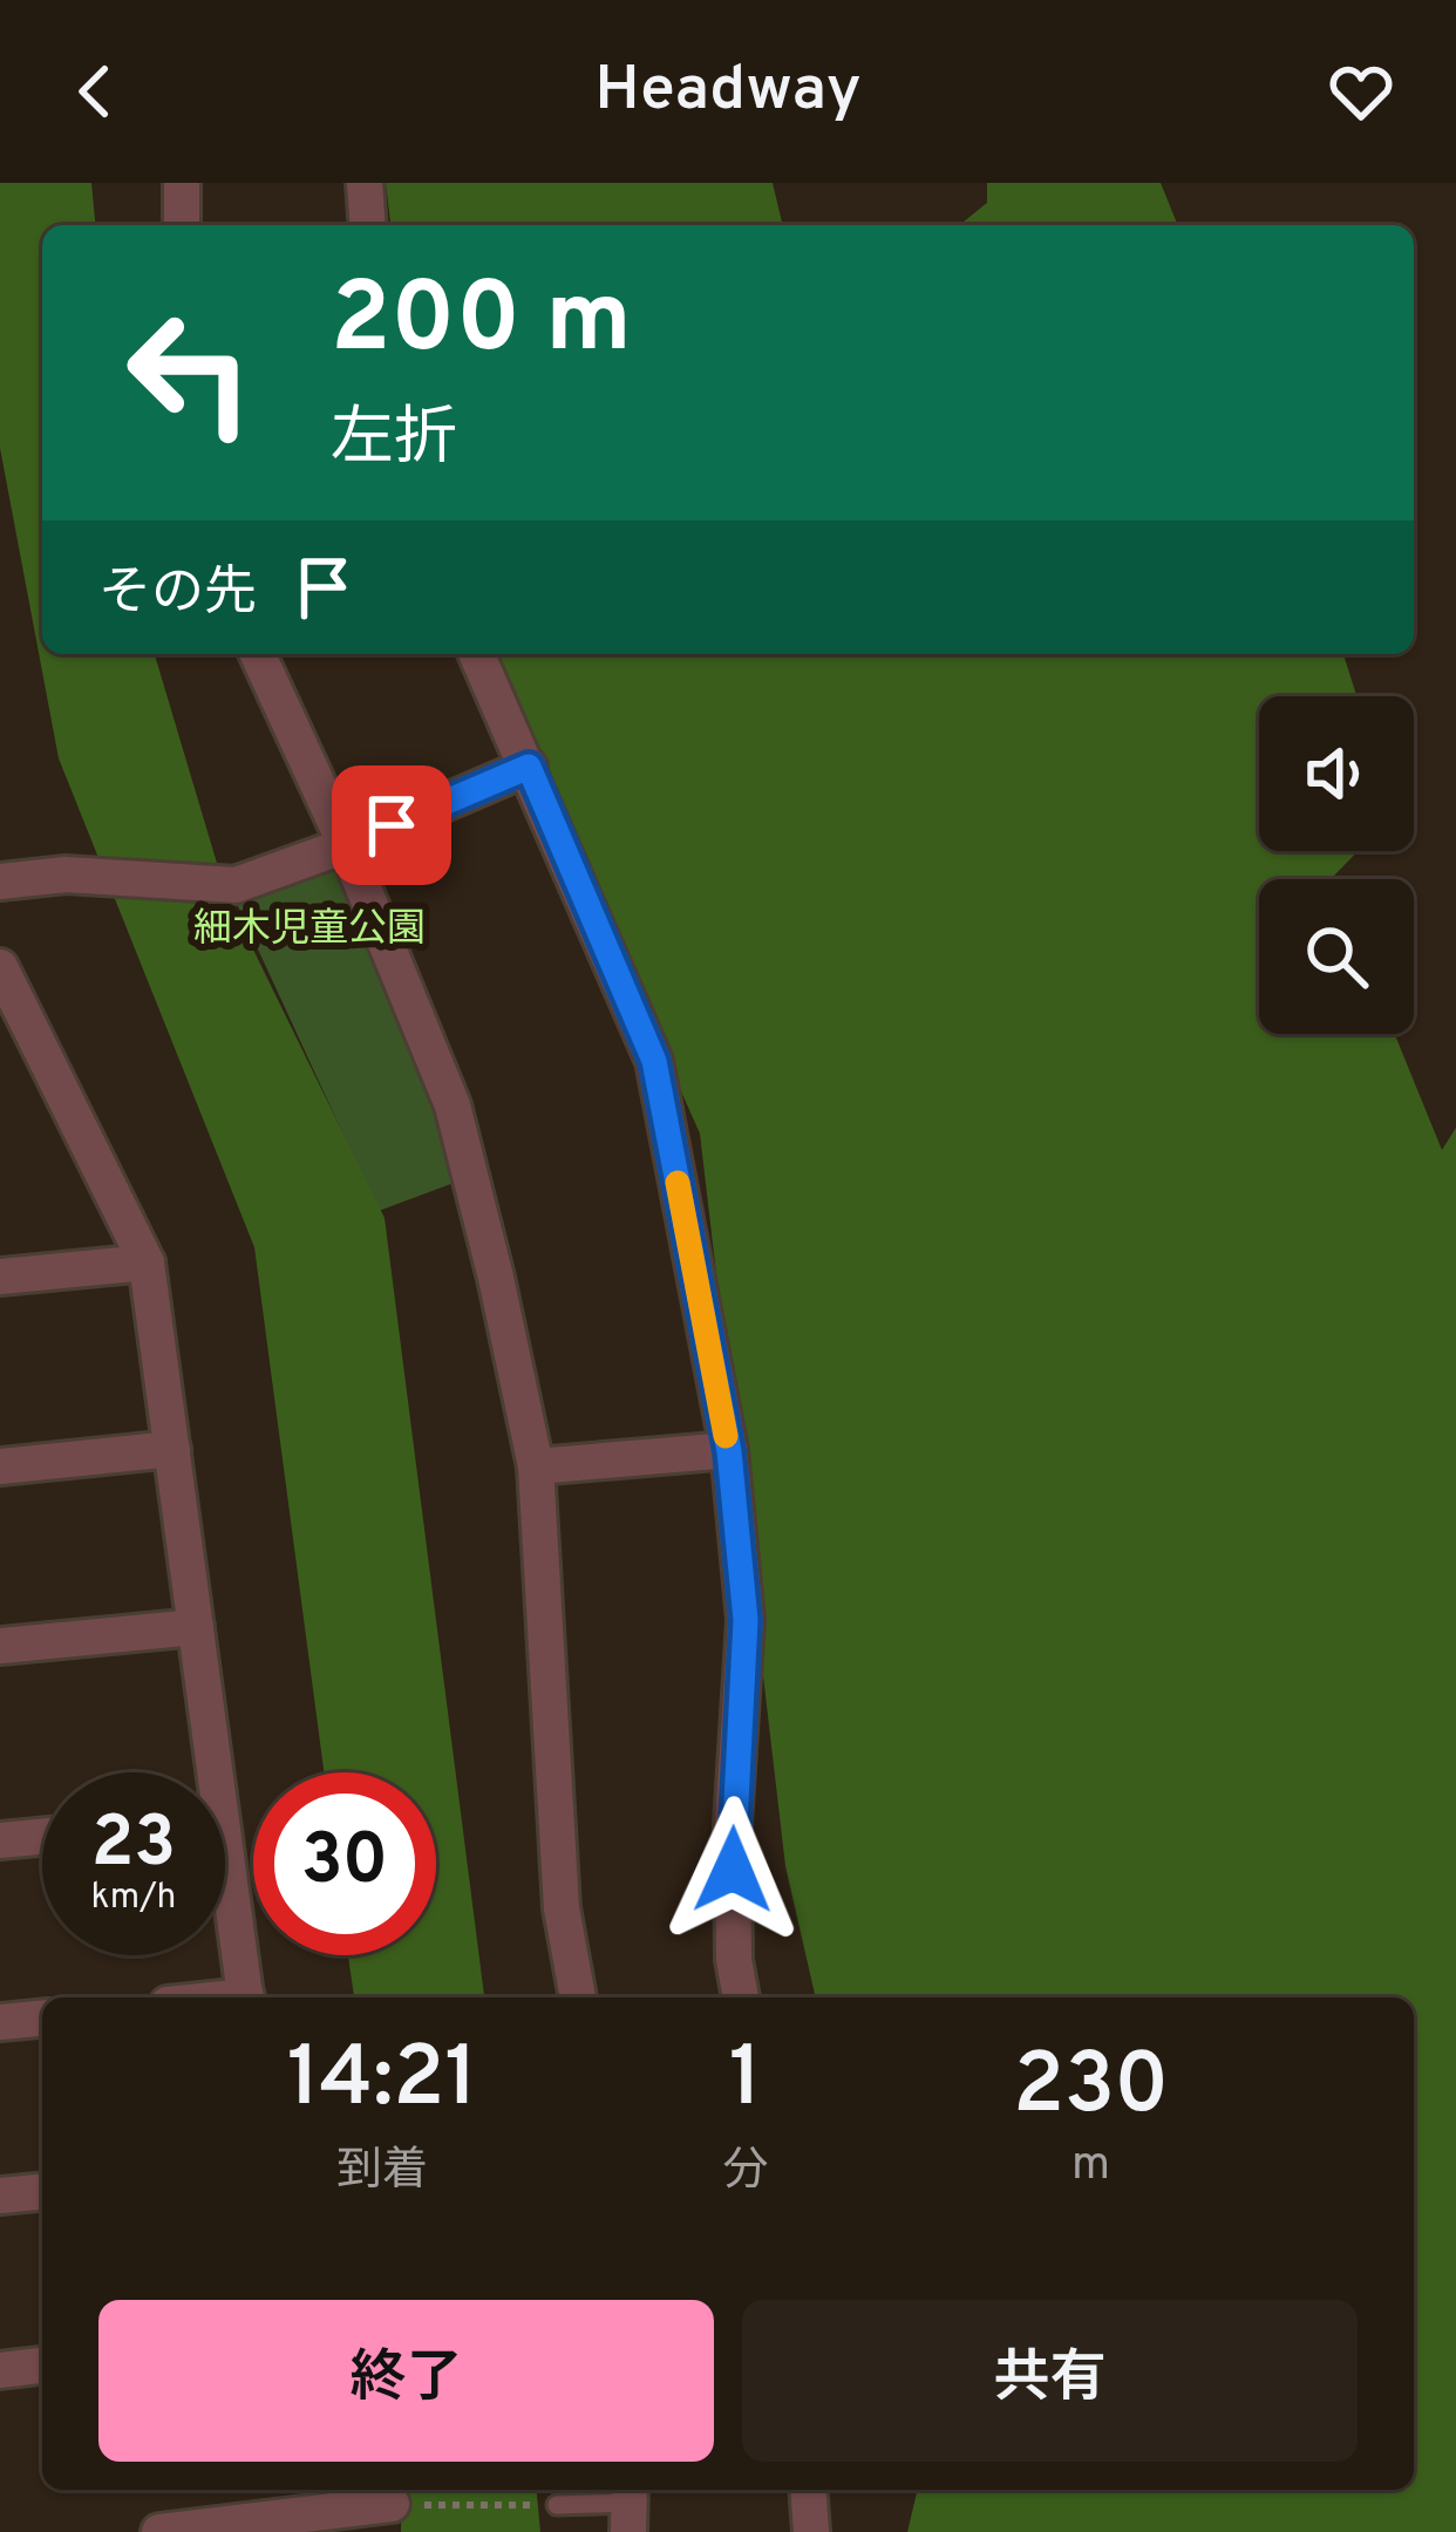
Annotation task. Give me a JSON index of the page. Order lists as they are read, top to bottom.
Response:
{
  "parks": ["細木児童公園"],
  "page": {
    "header": "Headway",
    "turn": ["200 m", "左折"],
    "then": "その先",
    "speed": "23 km/h",
    "limit": "30",
    "eta": [
      "14:21",
      "到着",
      "1",
      "分",
      "230",
      "m"
    ],
    "buttons": ["終了", "共有"]
  }
}
